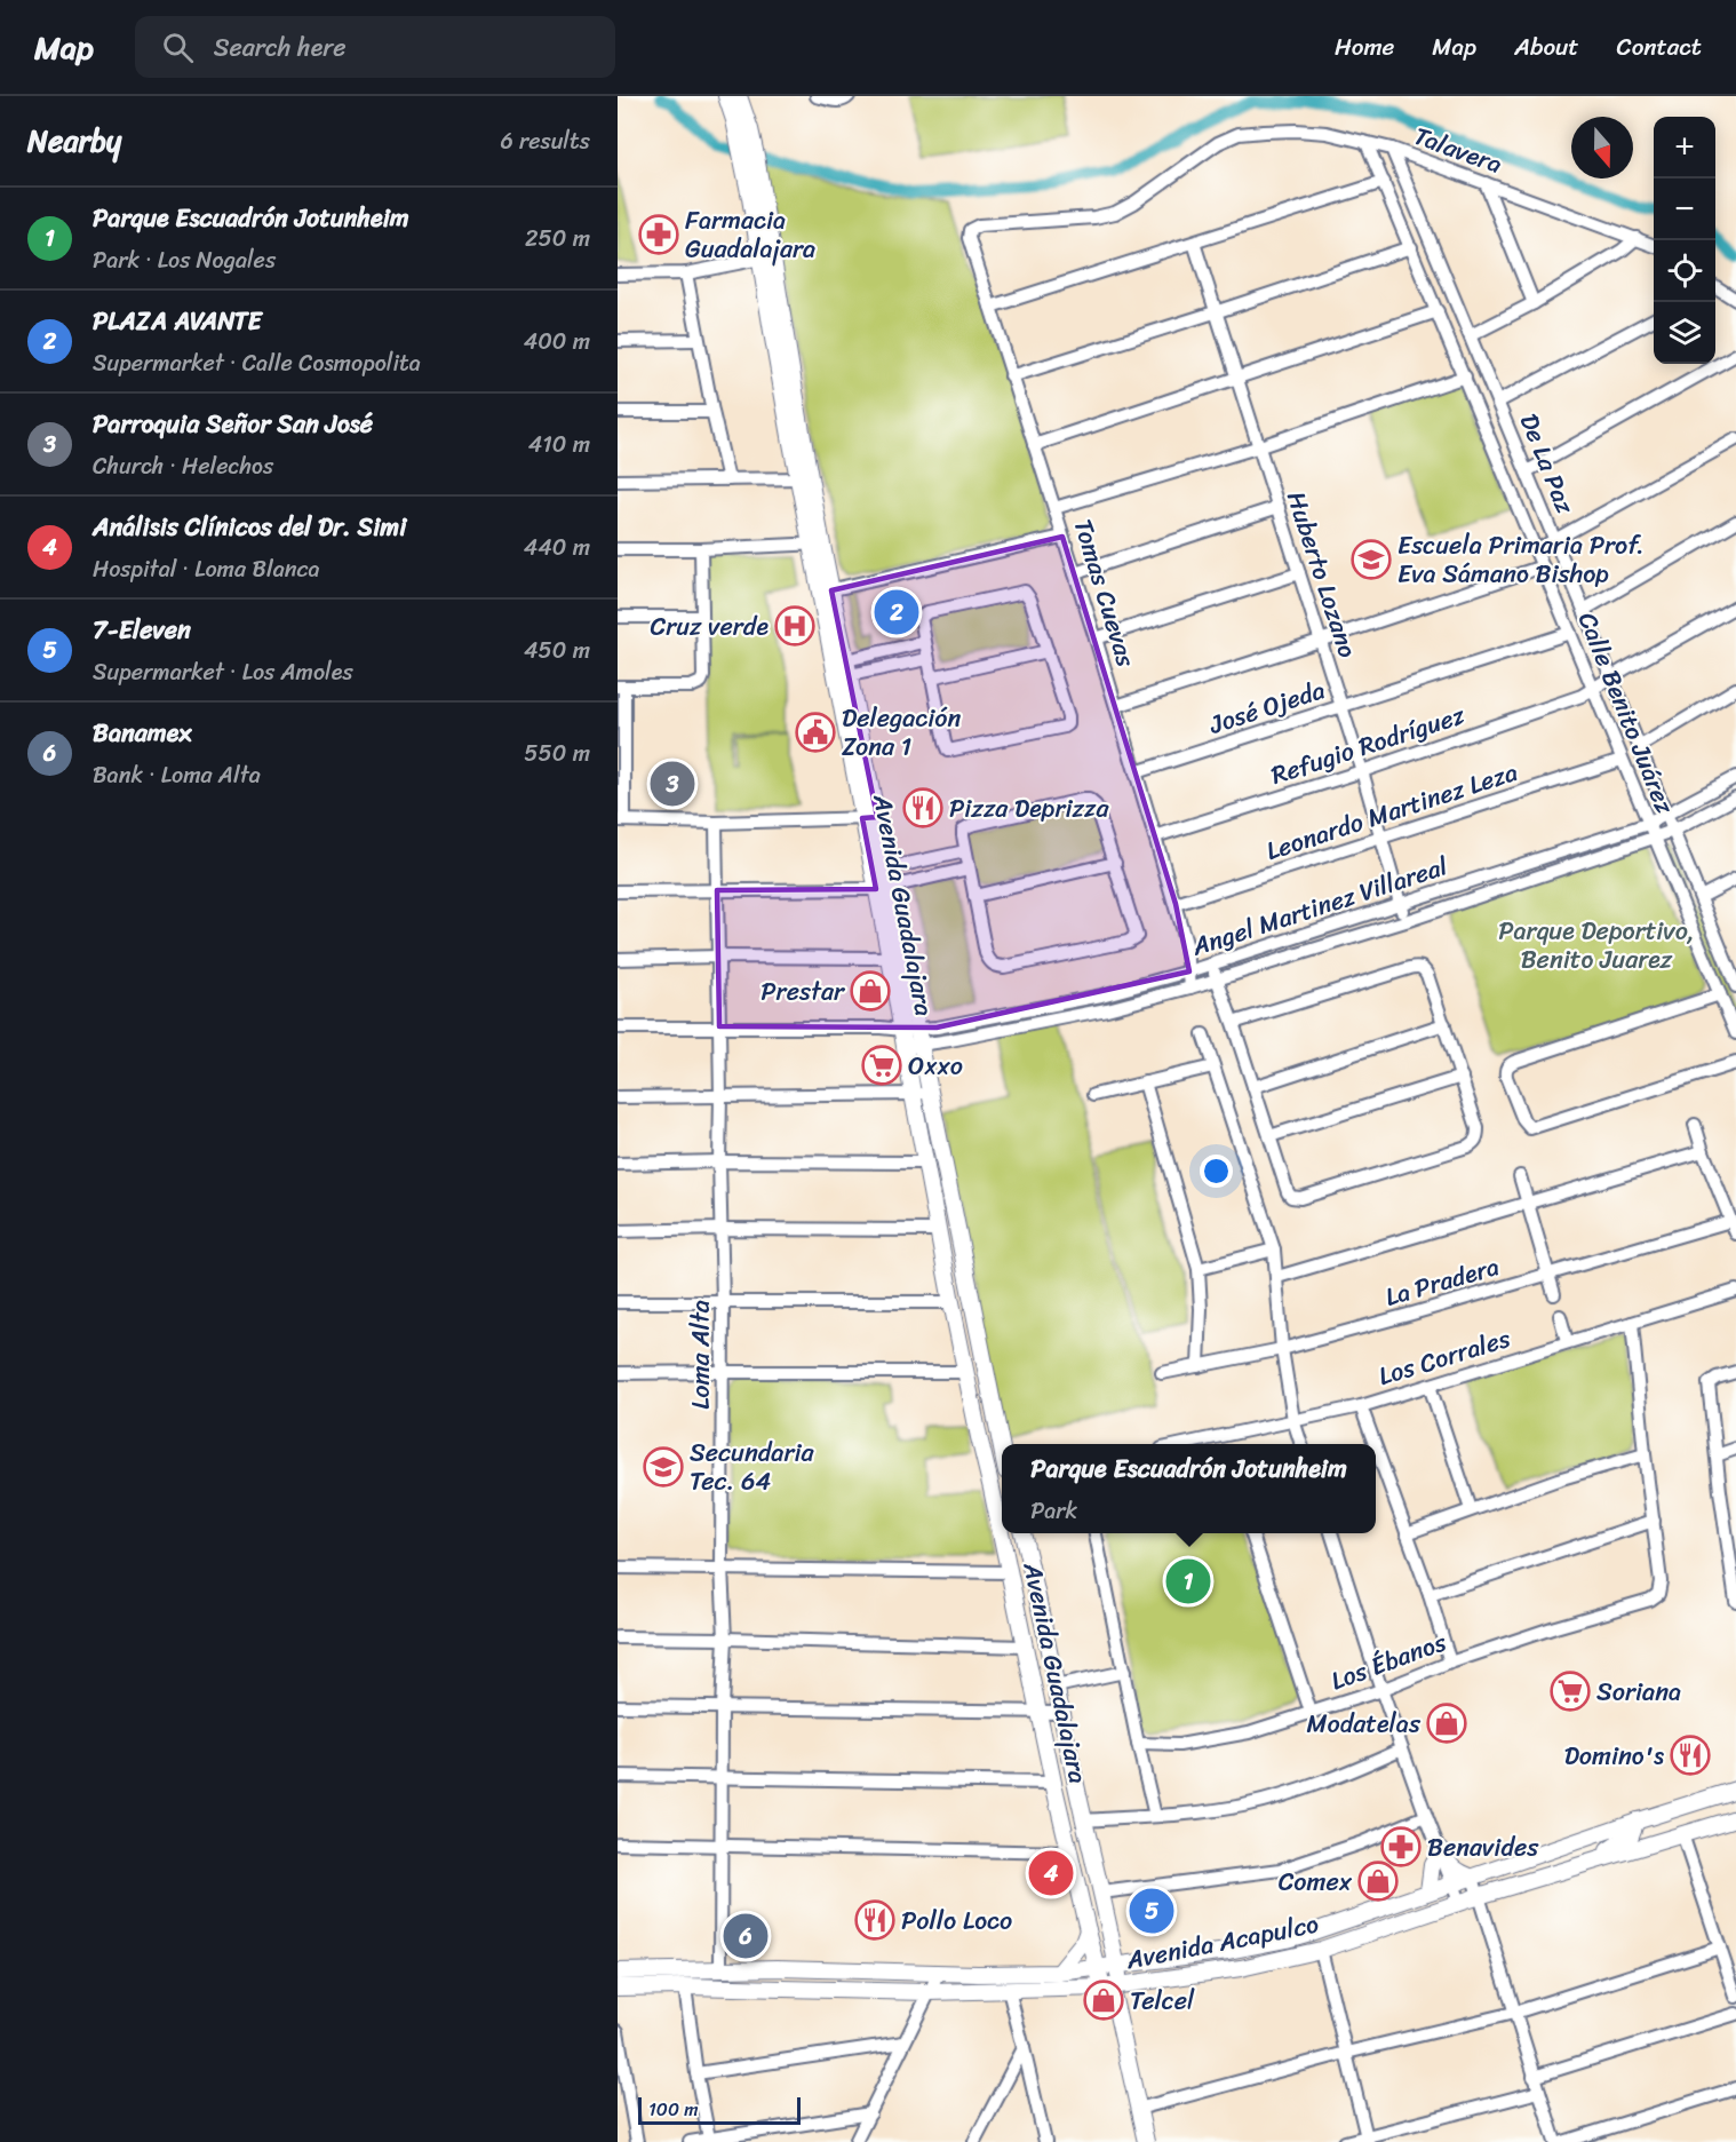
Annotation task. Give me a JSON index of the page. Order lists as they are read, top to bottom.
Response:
{
  "streets": {
    "main road": ["Avenida Guadalajara", "Avenida Acapulco"],
    "street": [
      "Talavera",
      "De La Paz",
      "Huberto Lozano",
      "Tomas Cuevas",
      "José Ojeda",
      "Calle Benito Juárez",
      "Refugio Rodríguez",
      "Leonardo Martinez Leza",
      "Angel Martinez Villareal",
      "La Pradera",
      "Loma Alta",
      "Los Corrales",
      "Los Ébanos"
    ]
  },
  "crossings": [
    ["Talavera", "De La Paz"],
    ["Talavera", "Tomas Cuevas"],
    ["Talavera", "Calle Benito Juárez"],
    ["De La Paz", "Refugio Rodríguez"],
    ["De La Paz", "Angel Martinez Villareal"],
    ["Huberto Lozano", "José Ojeda"],
    ["Huberto Lozano", "Refugio Rodríguez"],
    ["Huberto Lozano", "Leonardo Martinez Leza"],
    ["Huberto Lozano", "Angel Martinez Villareal"],
    ["Tomas Cuevas", "José Ojeda"],
    ["Tomas Cuevas", "Refugio Rodríguez"],
    ["Tomas Cuevas", "Leonardo Martinez Leza"],
    ["Tomas Cuevas", "Angel Martinez Villareal"],
    ["José Ojeda", "Calle Benito Juárez"],
    ["Calle Benito Juárez", "Refugio Rodríguez"],
    ["Calle Benito Juárez", "Leonardo Martinez Leza"],
    ["Calle Benito Juárez", "Angel Martinez Villareal"],
    ["Avenida Guadalajara", "Angel Martinez Villareal"],
    ["Avenida Guadalajara", "Avenida Acapulco"],
    ["Loma Alta", "Avenida Acapulco"]
  ],
  "parks": ["Parque Deportivo, Benito Juarez"],
  "places": {
    "pharmacy": ["Farmacia Guadalajara", "Benavides"],
    "school or university": ["Escuela Primaria Prof. Eva Sámano Bishop", "Secundaria Tec. 64"],
    "hospital": ["Cruz verde"],
    "public building": ["Delegación Zona 1"],
    "restaurant": ["Pizza Deprizza", "Domino's", "Pollo Loco"],
    "shop": [
      "Prestar",
      "Modatelas",
      "Comex",
      "Telcel"
    ],
    "supermarket": ["Oxxo", "Soriana"]
  },
  "scale_bar": "100 m",
  "north": "bottom",
  "page": {
    "header": "Map",
    "search": "Search here",
    "nav": [
      "Home",
      "Map",
      "About",
      "Contact"
    ],
    "heading": ["Nearby", "6 results"],
    "map_buttons": ["+", "−"],
    "list": [
      {
        "mark": "1",
        "name": "Parque Escuadrón Jotunheim",
        "note": "Park · Los Nogales",
        "value": "250 m"
      },
      {
        "mark": "2",
        "name": "PLAZA AVANTE",
        "note": "Supermarket · Calle Cosmopolita",
        "value": "400 m"
      },
      {
        "mark": "3",
        "name": "Parroquia Señor San José",
        "note": "Church · Helechos",
        "value": "410 m"
      },
      {
        "mark": "4",
        "name": "Análisis Clínicos del Dr. Simi",
        "note": "Hospital · Loma Blanca",
        "value": "440 m"
      },
      {
        "mark": "5",
        "name": "7-Eleven",
        "note": "Supermarket · Los Amoles",
        "value": "450 m"
      },
      {
        "mark": "6",
        "name": "Banamex",
        "note": "Bank · Loma Alta",
        "value": "550 m"
      }
    ],
    "pins": [
      "2",
      "3",
      "1",
      "4",
      "5",
      "6"
    ],
    "popup": ["Parque Escuadrón Jotunheim", "Park"],
    "scale": "100 m"
  }
}
